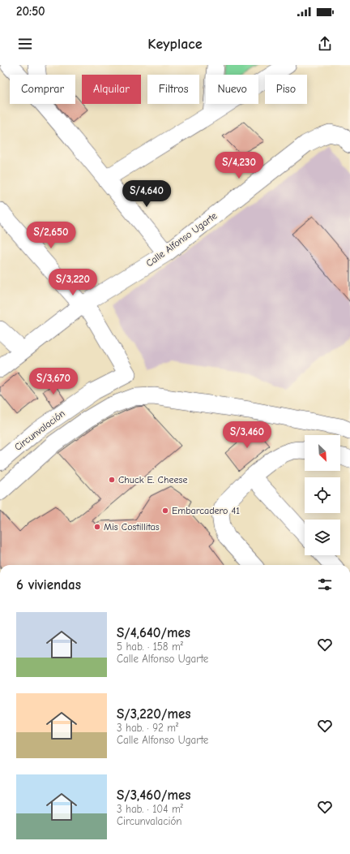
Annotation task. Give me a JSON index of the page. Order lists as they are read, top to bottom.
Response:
{
  "streets": {
    "street": ["Calle Alfonso Ugarte", "Circunvalación"]
  },
  "crossings": [
    ["Calle Alfonso Ugarte", "Circunvalación"]
  ],
  "places": ["Chuck E. Cheese", "Embarcadero 41", "Mis Costillitas"],
  "north": "bottom right",
  "page": {
    "status": "20:50",
    "header": "Keyplace",
    "chip": [
      "Comprar",
      "Alquilar",
      "Filtros",
      "Nuevo",
      "Piso"
    ],
    "price": [
      "S/4,230",
      "S/4,640",
      "S/2,650",
      "S/3,220",
      "S/3,670",
      "S/3,460"
    ],
    "heading": "6 viviendas",
    "list": [
      {
        "name": "S/4,640/mes",
        "note": "5 hab. · 158 m² · Calle Alfonso Ugarte"
      },
      {
        "name": "S/3,220/mes",
        "note": "3 hab. · 92 m² · Calle Alfonso Ugarte"
      },
      {
        "name": "S/3,460/mes",
        "note": "3 hab. · 104 m² · Circunvalación"
      }
    ]
  }
}
